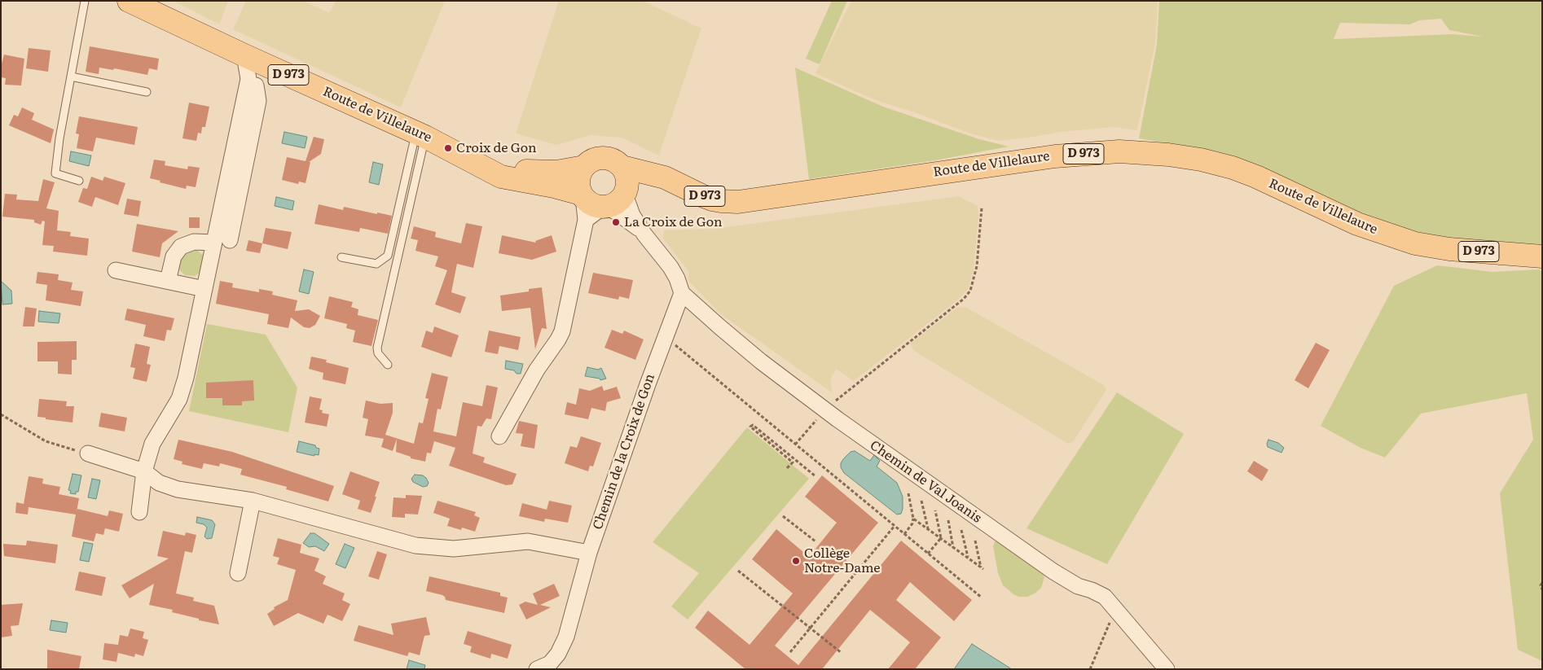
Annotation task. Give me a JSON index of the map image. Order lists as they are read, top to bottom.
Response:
{
  "streets": {
    "main road": ["D 973", "Route de Villelaure"],
    "street": ["Chemin de la Croix de Gon", "Chemin de Val Joanis"]
  },
  "crossings": [
    ["Chemin de la Croix de Gon", "Chemin de Val Joanis"]
  ],
  "places": ["Croix de Gon", "La Croix de Gon", "Collège Notre-Dame"]
}
